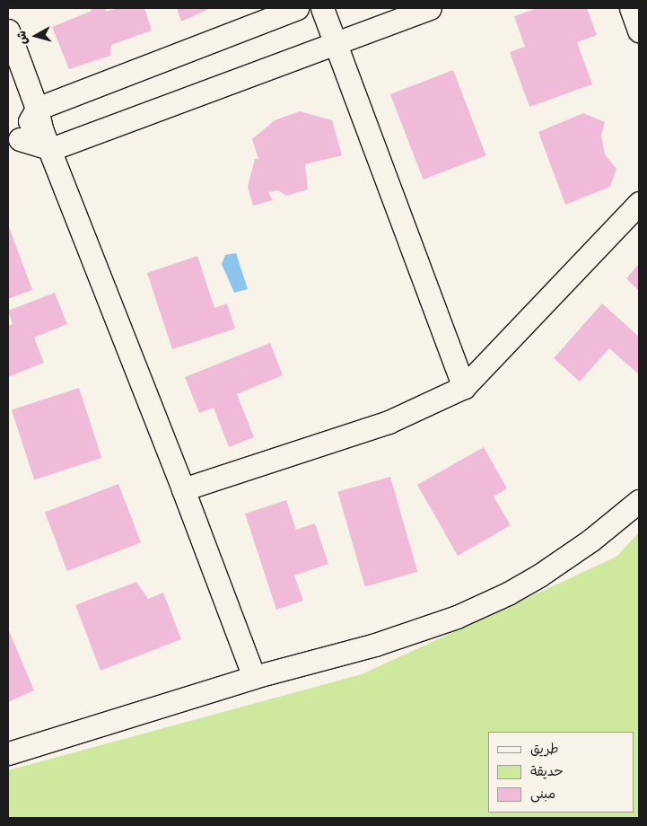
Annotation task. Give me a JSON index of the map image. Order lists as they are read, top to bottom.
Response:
{
  "legend": ["طريق", "حديقة", "مبنى"],
  "north": "left"
}
